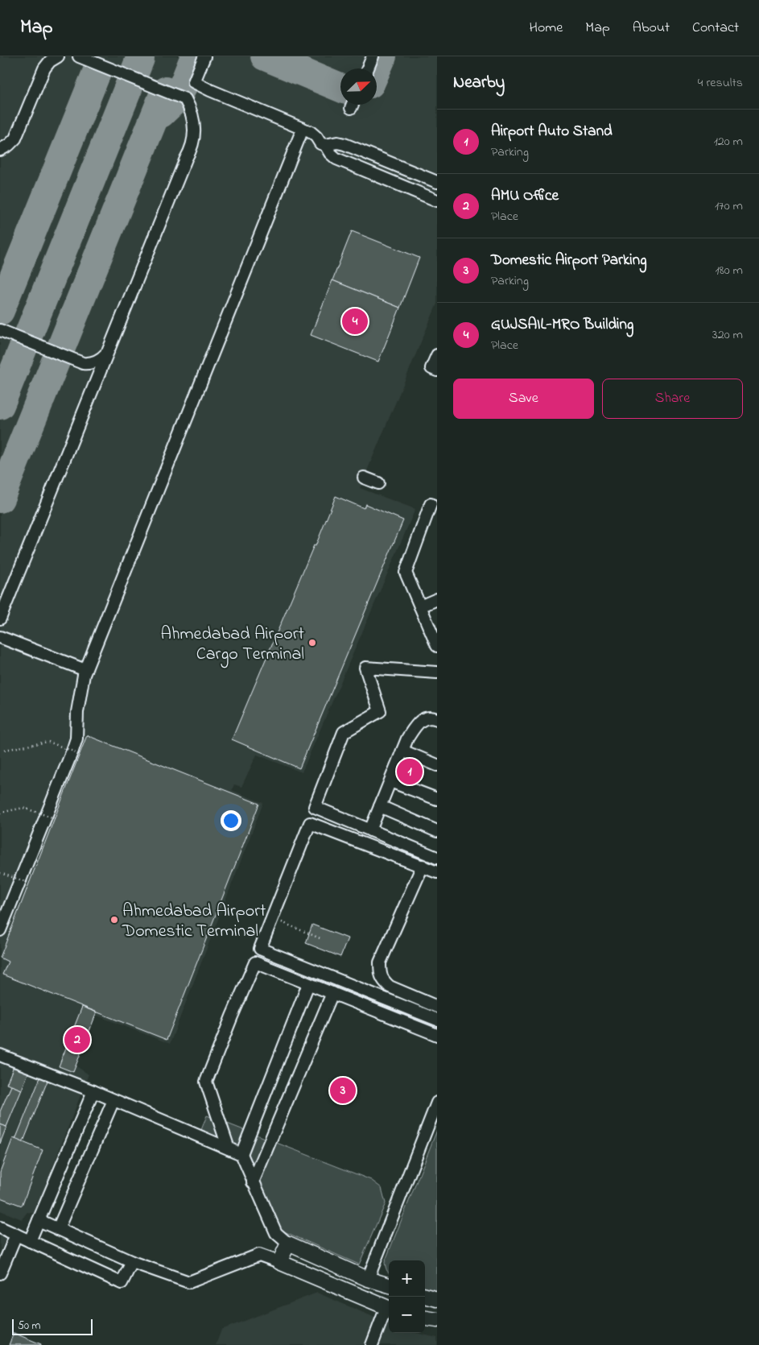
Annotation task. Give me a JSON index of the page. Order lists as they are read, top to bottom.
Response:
{
  "places": ["Ahmedabad Airport Cargo Terminal", "Ahmedabad Airport Domestic Terminal"],
  "scale_bar": "50 m",
  "north": "top right",
  "page": {
    "header": "Map",
    "nav": [
      "Home",
      "Map",
      "About",
      "Contact"
    ],
    "heading": ["Nearby", "4 results"],
    "list": [
      {
        "mark": "1",
        "name": "Airport Auto Stand",
        "note": "Parking",
        "value": "120 m"
      },
      {
        "mark": "2",
        "name": "AMU Office",
        "note": "Place",
        "value": "170 m"
      },
      {
        "mark": "3",
        "name": "Domestic Airport Parking",
        "note": "Parking",
        "value": "180 m"
      },
      {
        "mark": "4",
        "name": "GUJSAIL-MRO Building",
        "note": "Place",
        "value": "320 m"
      }
    ],
    "pins": [
      "4",
      "1",
      "2",
      "3"
    ],
    "buttons": ["Save", "Share"],
    "map_buttons": ["+", "−"],
    "scale": "50 m"
  }
}
